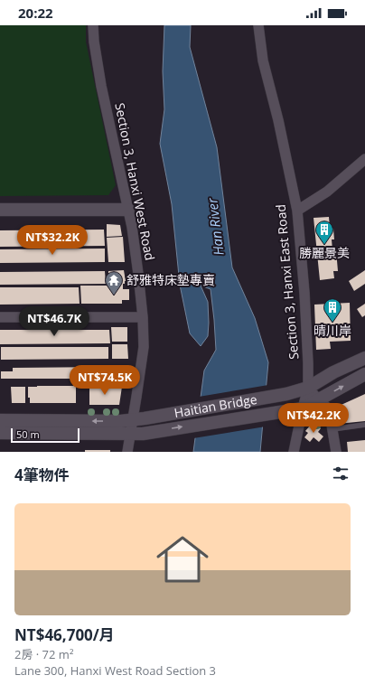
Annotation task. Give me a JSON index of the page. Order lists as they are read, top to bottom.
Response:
{
  "streets": {
    "street": ["Section 3, Hanxi West Road", "Section 3, Hanxi East Road", "Haitian Bridge"]
  },
  "crossings": [
    ["Section 3, Hanxi West Road", "Haitian Bridge"],
    ["Section 3, Hanxi East Road", "Haitian Bridge"]
  ],
  "water": ["Han River"],
  "places": {
    "building": ["勝麗景美", "晴川岸"],
    "temple": ["舒雅特床墊專賣"]
  },
  "scale_bar": "50 m",
  "page": {
    "status": "20:22",
    "price": [
      "NT$32.2K",
      "NT$46.7K",
      "NT$74.5K",
      "NT$42.2K"
    ],
    "scale": "50 m",
    "heading": "4筆物件",
    "list": [
      {
        "name": "NT$46,700/月",
        "note": "2房 · 72 m² · Lane 300, Hanxi West Road Section 3"
      }
    ]
  }
}
